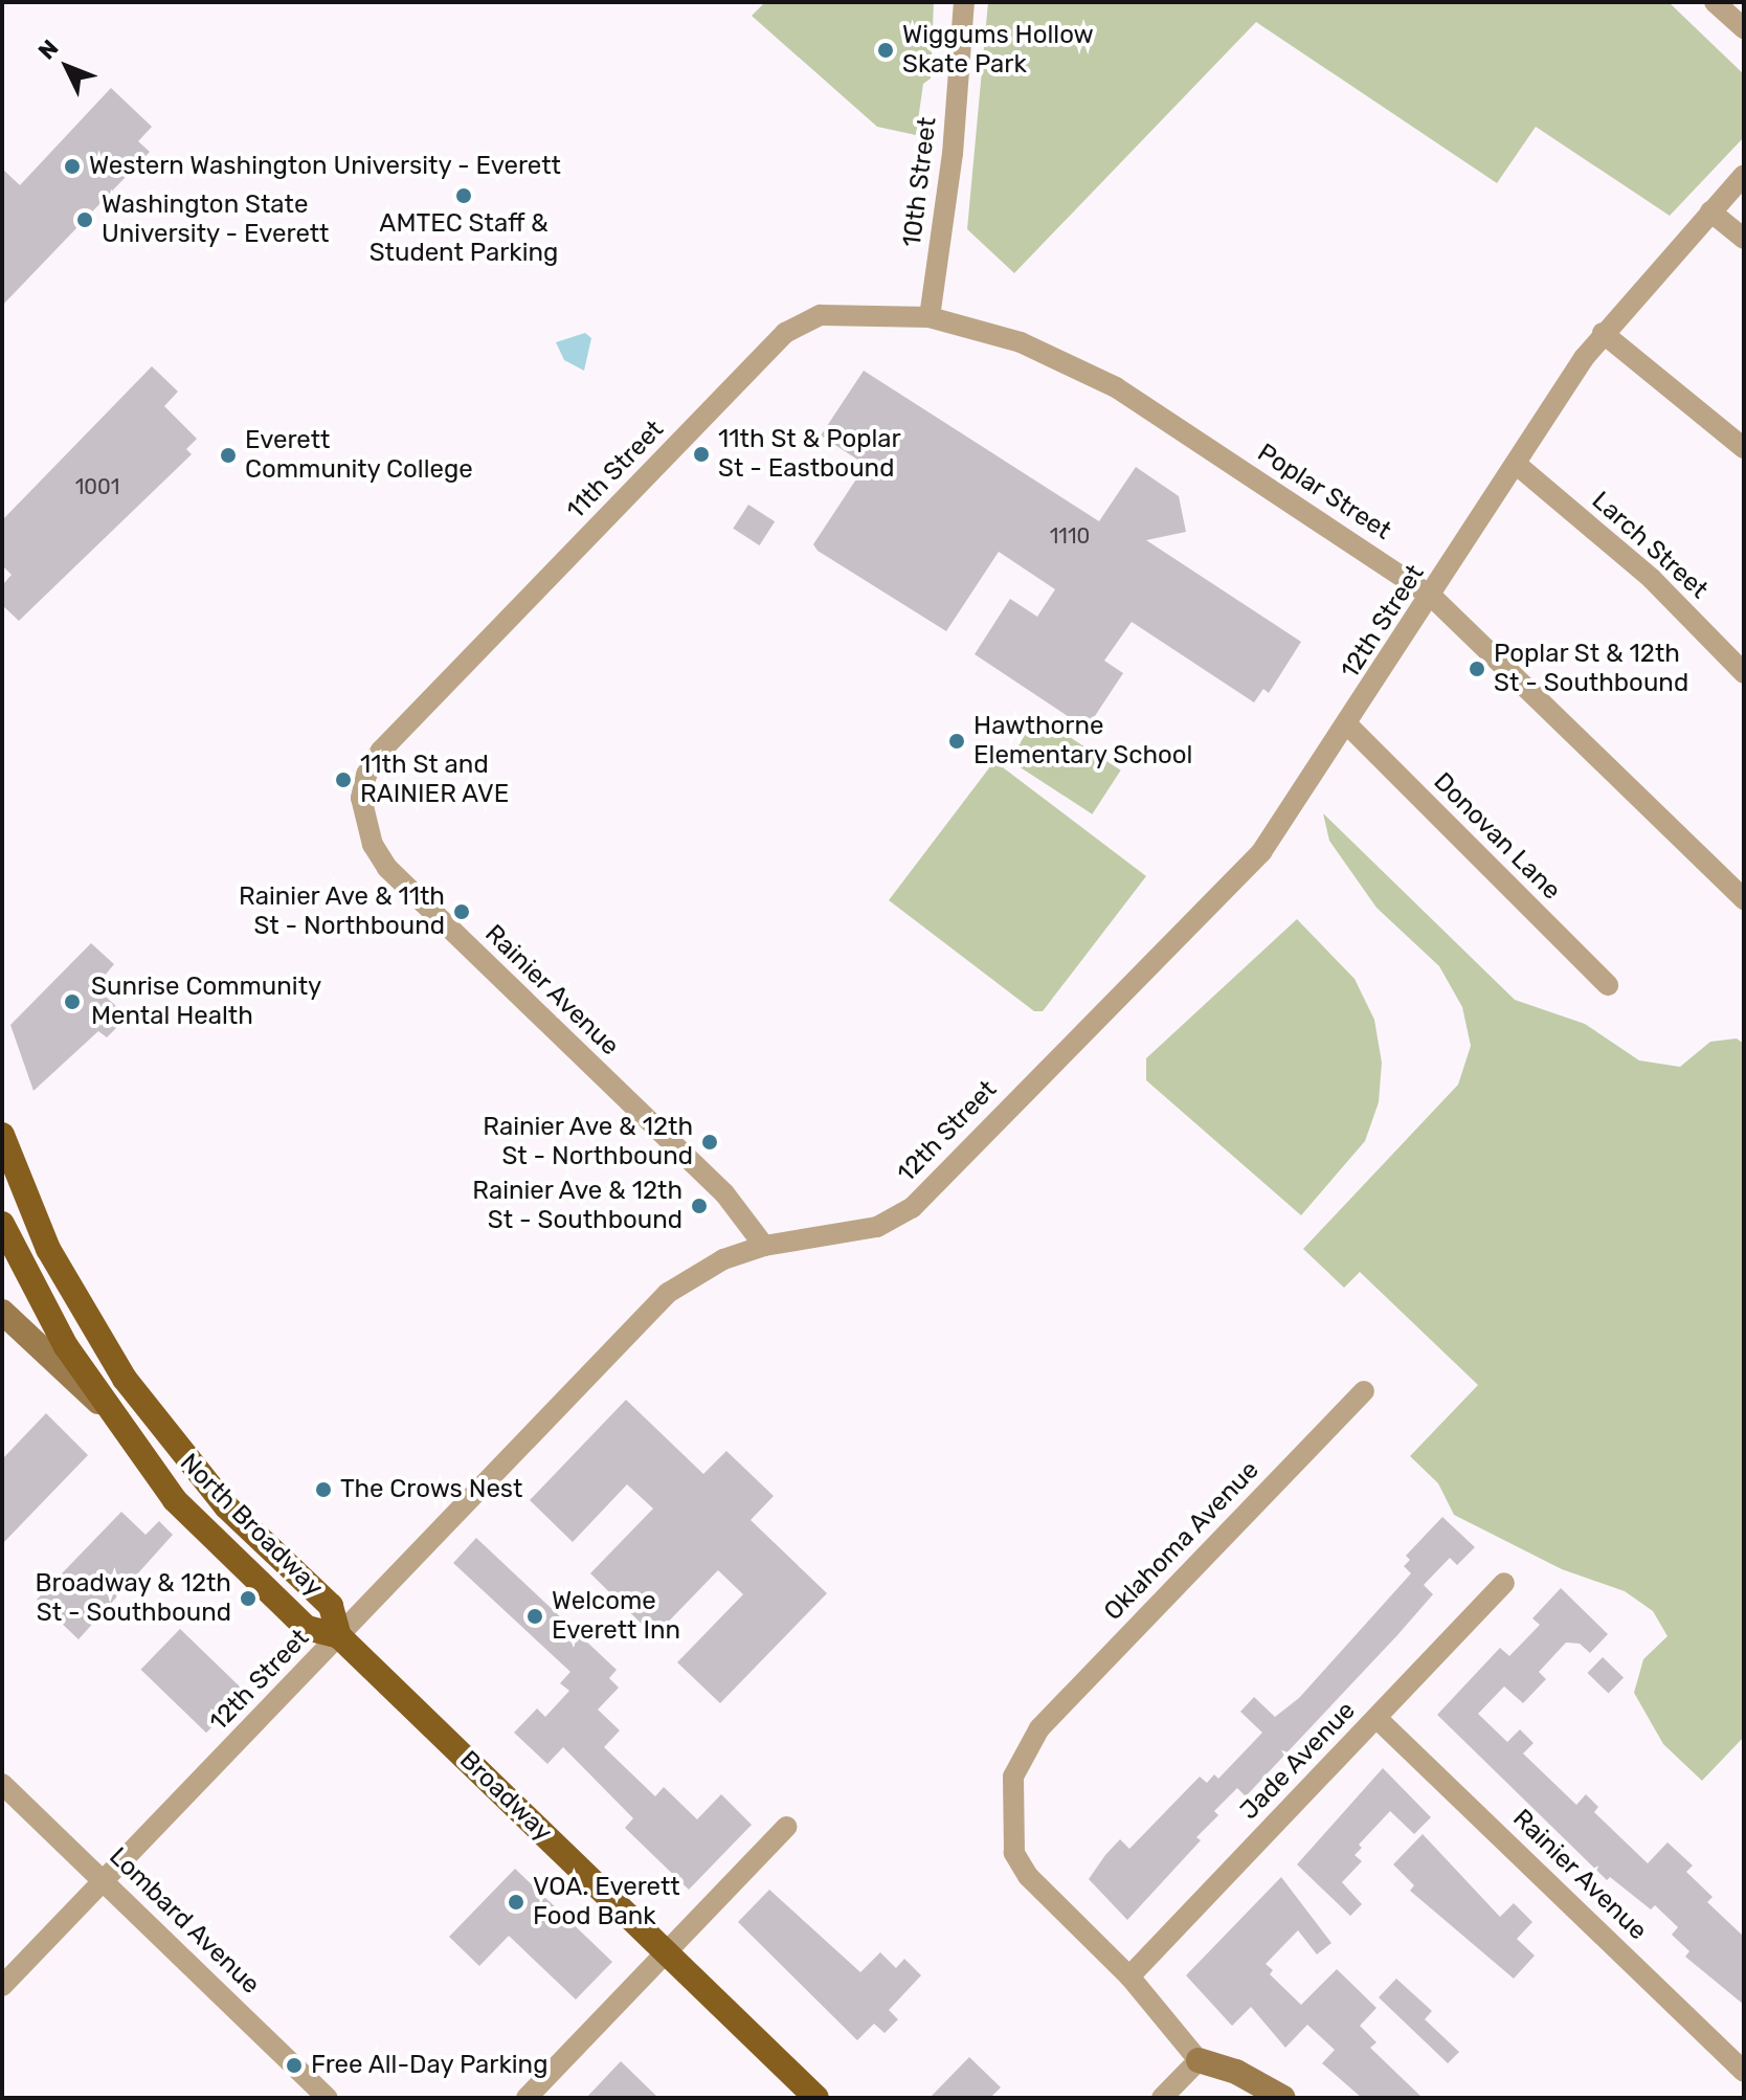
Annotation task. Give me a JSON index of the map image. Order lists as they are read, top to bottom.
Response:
{
  "streets": {
    "main road": ["North Broadway", "Broadway"],
    "street": [
      "10th Street",
      "11th Street",
      "Poplar Street",
      "Larch Street",
      "12th Street",
      "Donovan Lane",
      "Rainier Avenue",
      "Oklahoma Avenue",
      "Jade Avenue",
      "Lombard Avenue"
    ]
  },
  "crossings": [
    ["10th Street", "11th Street"],
    ["10th Street", "Poplar Street"],
    ["11th Street", "Poplar Street"],
    ["11th Street", "Rainier Avenue"],
    ["Poplar Street", "12th Street"],
    ["Larch Street", "12th Street"],
    ["12th Street", "Donovan Lane"],
    ["12th Street", "Rainier Avenue"],
    ["12th Street", "North Broadway"],
    ["12th Street", "Broadway"],
    ["12th Street", "Lombard Avenue"],
    ["Rainier Avenue", "Jade Avenue"],
    ["North Broadway", "Broadway"],
    ["Oklahoma Avenue", "Jade Avenue"]
  ],
  "places": [
    "Wiggums Hollow Skate Park",
    "Western Washington University - Everett",
    "AMTEC Staff & Student Parking",
    "Washington State University - Everett",
    "11th St & Poplar St - Eastbound",
    "Everett Community College",
    "Poplar St & 12th St - Southbound",
    "Hawthorne Elementary School",
    "11th St and RAINIER AVE",
    "Rainier Ave & 11th St - Northbound",
    "Sunrise Community Mental Health",
    "Rainier Ave & 12th St - Northbound",
    "Rainier Ave & 12th St - Southbound",
    "The Crows Nest",
    "Broadway & 12th St - Southbound",
    "Welcome Everett Inn",
    "VOA. Everett Food Bank",
    "Free All-Day Parking"
  ],
  "house_numbers": ["1001", "1110"],
  "north": "top left"
}
